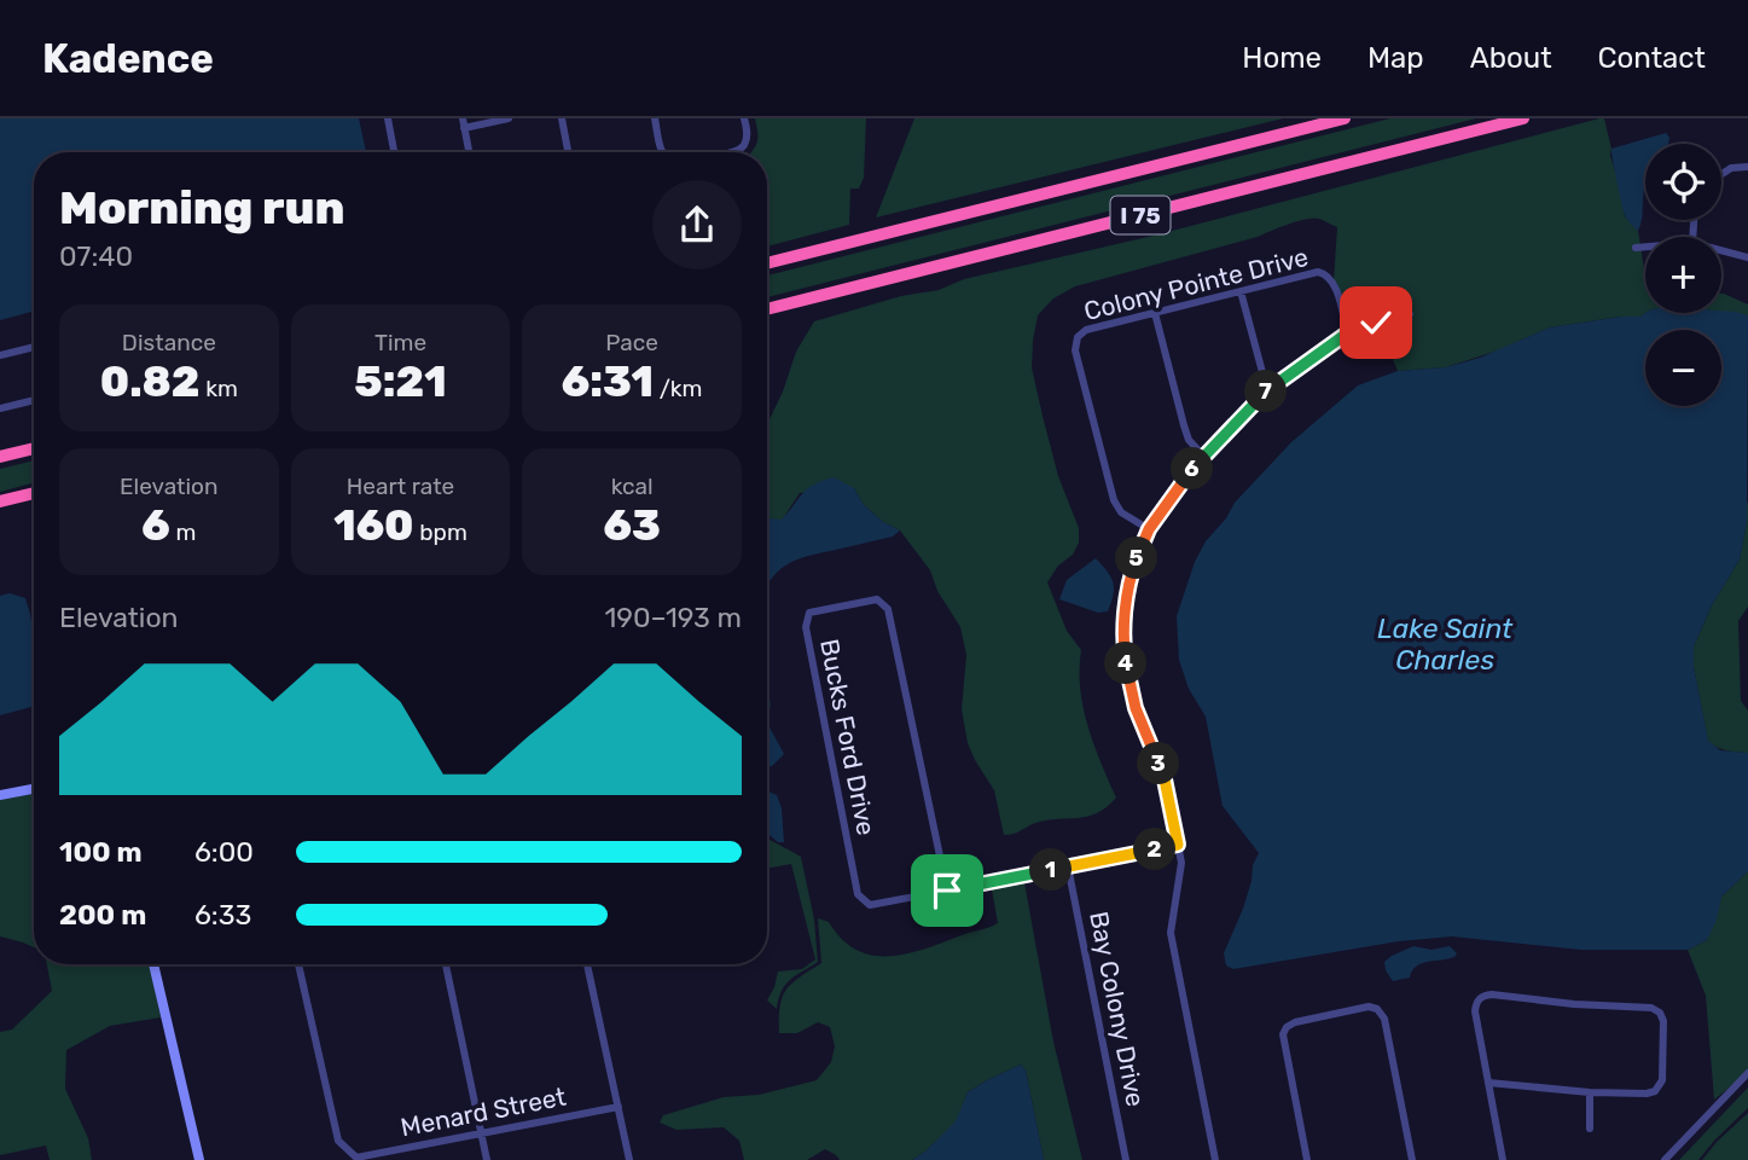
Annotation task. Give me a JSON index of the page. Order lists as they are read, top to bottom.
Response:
{
  "streets": {
    "highway": ["I 75"],
    "street": [
      "Colony Pointe Drive",
      "Bucks Ford Drive",
      "Bay Colony Drive",
      "Menard Street"
    ]
  },
  "crossings": [
    ["Bucks Ford Drive", "Bay Colony Drive"]
  ],
  "water": ["Lake Saint Charles"],
  "page": {
    "header": "Kadence",
    "nav": [
      "Home",
      "Map",
      "About",
      "Contact"
    ],
    "map_buttons": ["+", "−"],
    "heading": ["Morning run", "07:40"],
    "stats": [
      ["Distance", "0.82 km"],
      ["Time", "5:21"],
      ["Pace", "6:31 /km"],
      ["Elevation", "6 m"],
      ["Heart rate", "160 bpm"],
      ["kcal", "63"]
    ],
    "pins": [
      "7",
      "6",
      "5",
      "4",
      "3",
      "2",
      "1"
    ],
    "chart": ["Elevation", "190–193 m"],
    "list": [
      {
        "name": "100 m",
        "note": "6:00"
      },
      {
        "name": "200 m",
        "note": "6:33"
      }
    ]
  }
}
